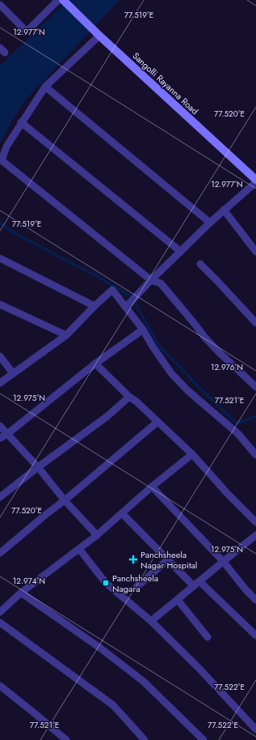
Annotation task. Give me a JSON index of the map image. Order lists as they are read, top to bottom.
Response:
{
  "streets": {
    "street": ["Sangolli Rayanna Road"]
  },
  "places": {
    "health": ["Panchsheela Nagar Hospital"],
    "transit": ["Panchsheela Nagara"]
  },
  "coordinates": [
    "77.519°E",
    "12.977°N",
    "77.520°E",
    "12.976°N",
    "12.975°N",
    "77.521°E",
    "12.974°N",
    "77.522°E"
  ]
}
